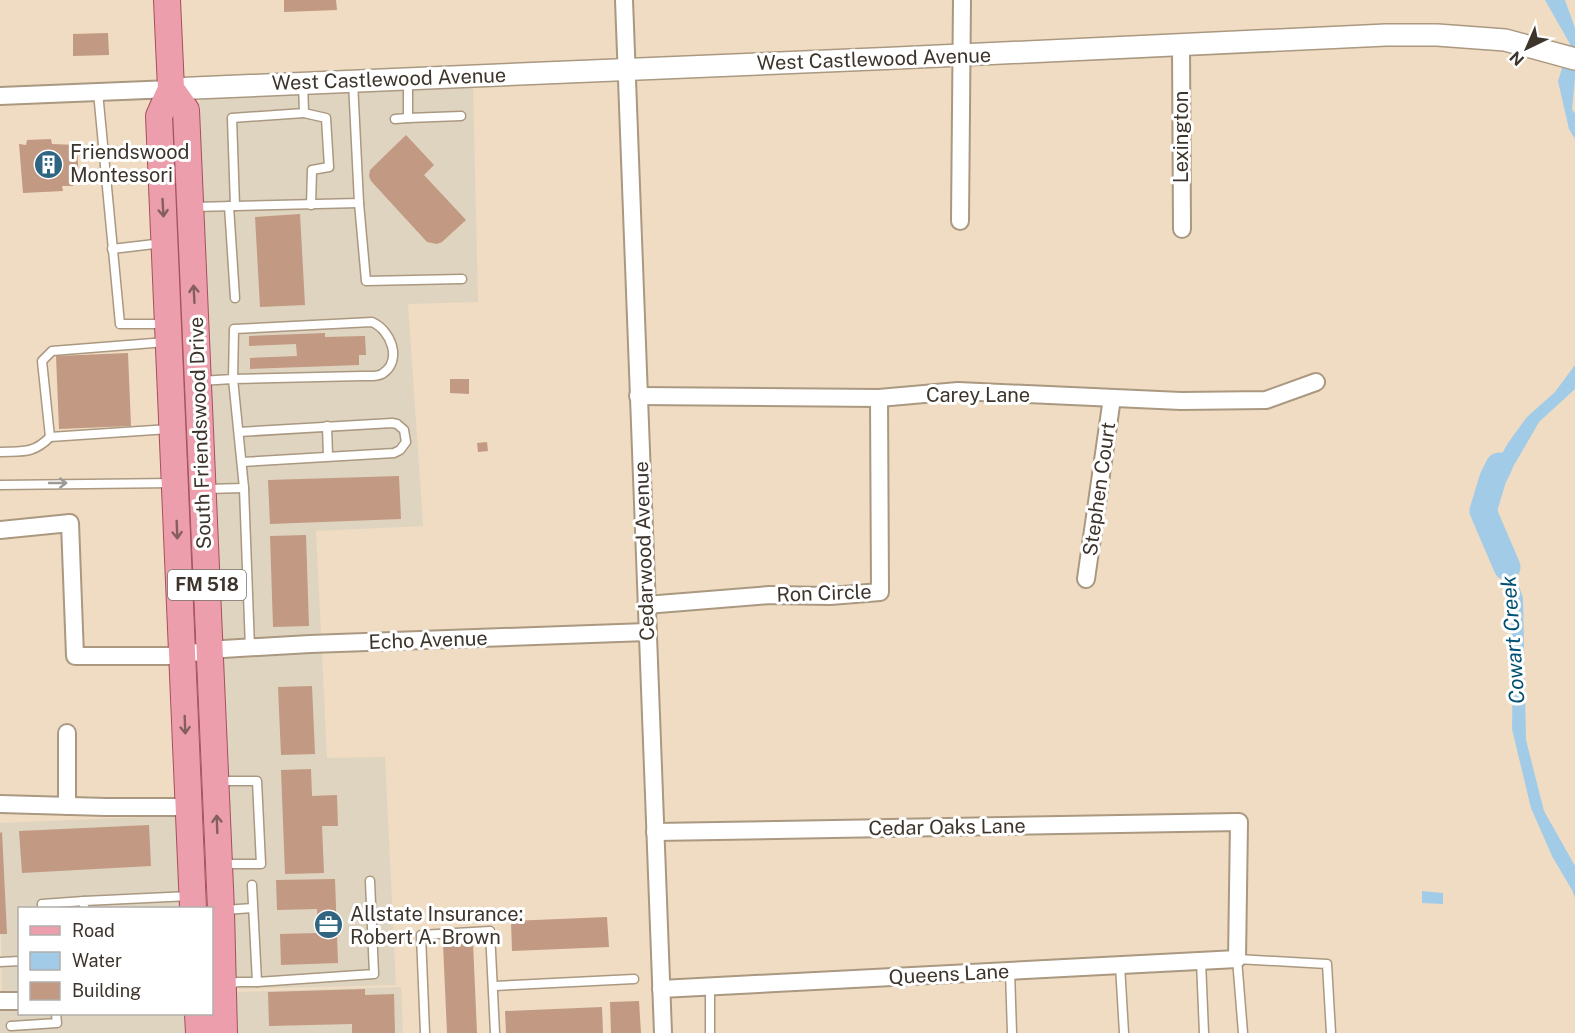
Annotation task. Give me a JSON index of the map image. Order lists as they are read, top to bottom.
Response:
{
  "streets": {
    "main road": ["South Friendswood Drive", "FM 518"],
    "street": [
      "West Castlewood Avenue",
      "Lexington",
      "Carey Lane",
      "Stephen Court",
      "Cedarwood Avenue",
      "Ron Circle",
      "Echo Avenue",
      "Cedar Oaks Lane",
      "Queens Lane"
    ]
  },
  "crossings": [
    ["West Castlewood Avenue", "Lexington"],
    ["West Castlewood Avenue", "South Friendswood Drive"],
    ["West Castlewood Avenue", "Cedarwood Avenue"],
    ["Carey Lane", "Stephen Court"],
    ["Carey Lane", "Cedarwood Avenue"],
    ["Carey Lane", "Ron Circle"],
    ["South Friendswood Drive", "Echo Avenue"],
    ["Cedarwood Avenue", "Ron Circle"],
    ["Cedarwood Avenue", "Echo Avenue"],
    ["Cedarwood Avenue", "Cedar Oaks Lane"],
    ["Cedarwood Avenue", "Queens Lane"],
    ["Cedar Oaks Lane", "Queens Lane"]
  ],
  "water": ["Cowart Creek"],
  "places": {
    "building": ["Friendswood Montessori"],
    "office": ["Allstate Insurance: Robert A. Brown"]
  },
  "legend": ["Road", "Water", "Building"],
  "north": "bottom left"
}
